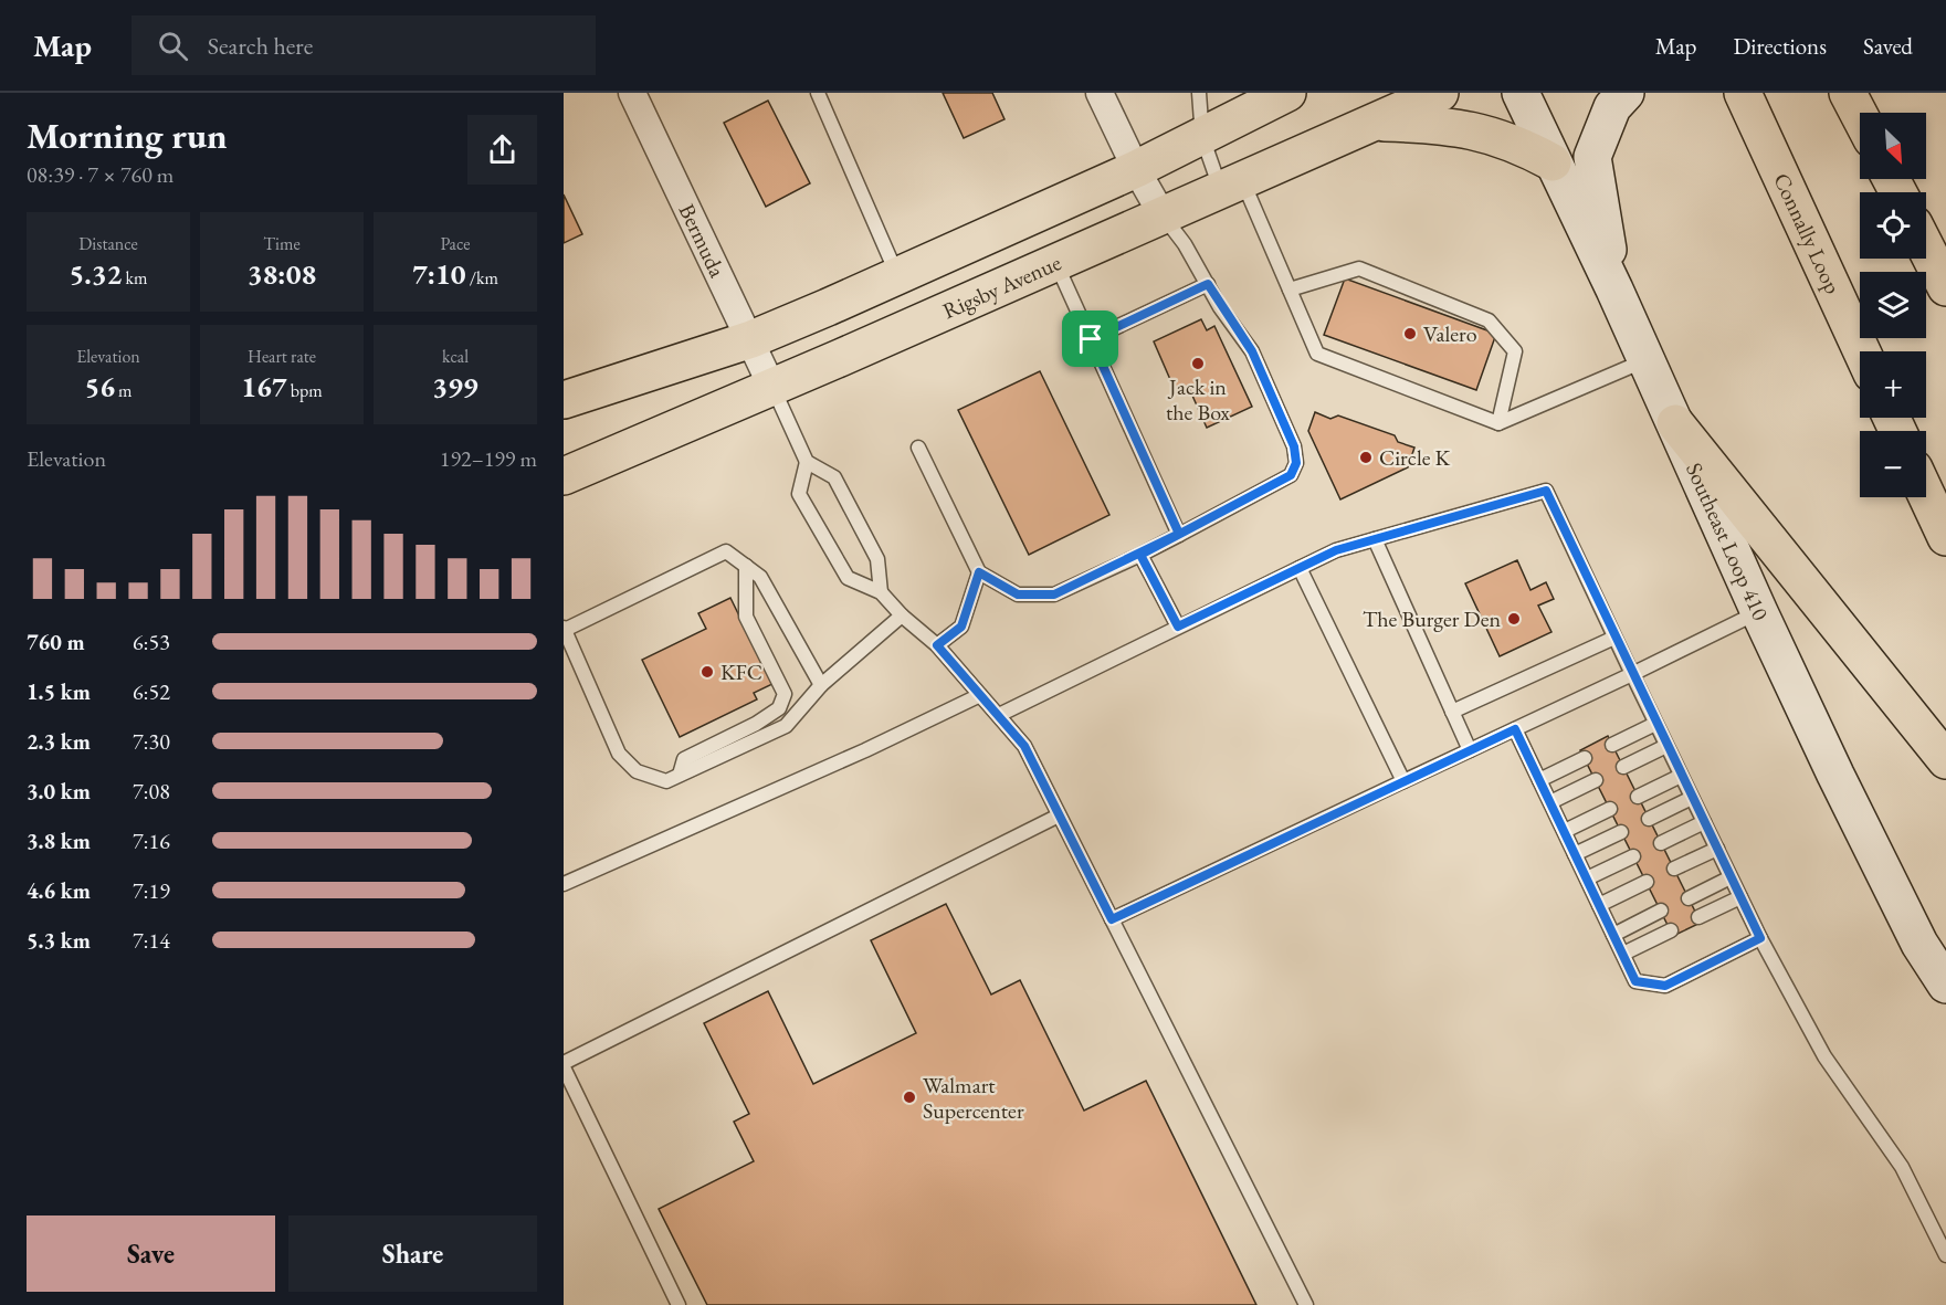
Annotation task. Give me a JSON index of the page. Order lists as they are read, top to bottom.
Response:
{
  "streets": {
    "highway": ["Connally Loop", "Rigsby Avenue"],
    "main road": ["Southeast Loop 410"],
    "street": ["Bermuda"]
  },
  "crossings": [
    ["Bermuda", "Rigsby Avenue"]
  ],
  "places": [
    "Valero",
    "Jack in the Box",
    "Circle K",
    "The Burger Den",
    "KFC",
    "Walmart Supercenter"
  ],
  "north": "bottom right",
  "page": {
    "header": "Map",
    "search": "Search here",
    "nav": ["Map", "Directions", "Saved"],
    "heading": ["Morning run", "08:39 · 7 × 760 m"],
    "map_buttons": ["+", "−"],
    "stats": [
      ["Distance", "5.32 km"],
      ["Time", "38:08"],
      ["Pace", "7:10 /km"],
      ["Elevation", "56 m"],
      ["Heart rate", "167 bpm"],
      ["kcal", "399"]
    ],
    "chart": ["Elevation", "192–199 m"],
    "list": [
      {
        "name": "760 m",
        "note": "6:53"
      },
      {
        "name": "1.5 km",
        "note": "6:52"
      },
      {
        "name": "2.3 km",
        "note": "7:30"
      },
      {
        "name": "3.0 km",
        "note": "7:08"
      },
      {
        "name": "3.8 km",
        "note": "7:16"
      },
      {
        "name": "4.6 km",
        "note": "7:19"
      },
      {
        "name": "5.3 km",
        "note": "7:14"
      }
    ],
    "buttons": ["Save", "Share"]
  }
}
